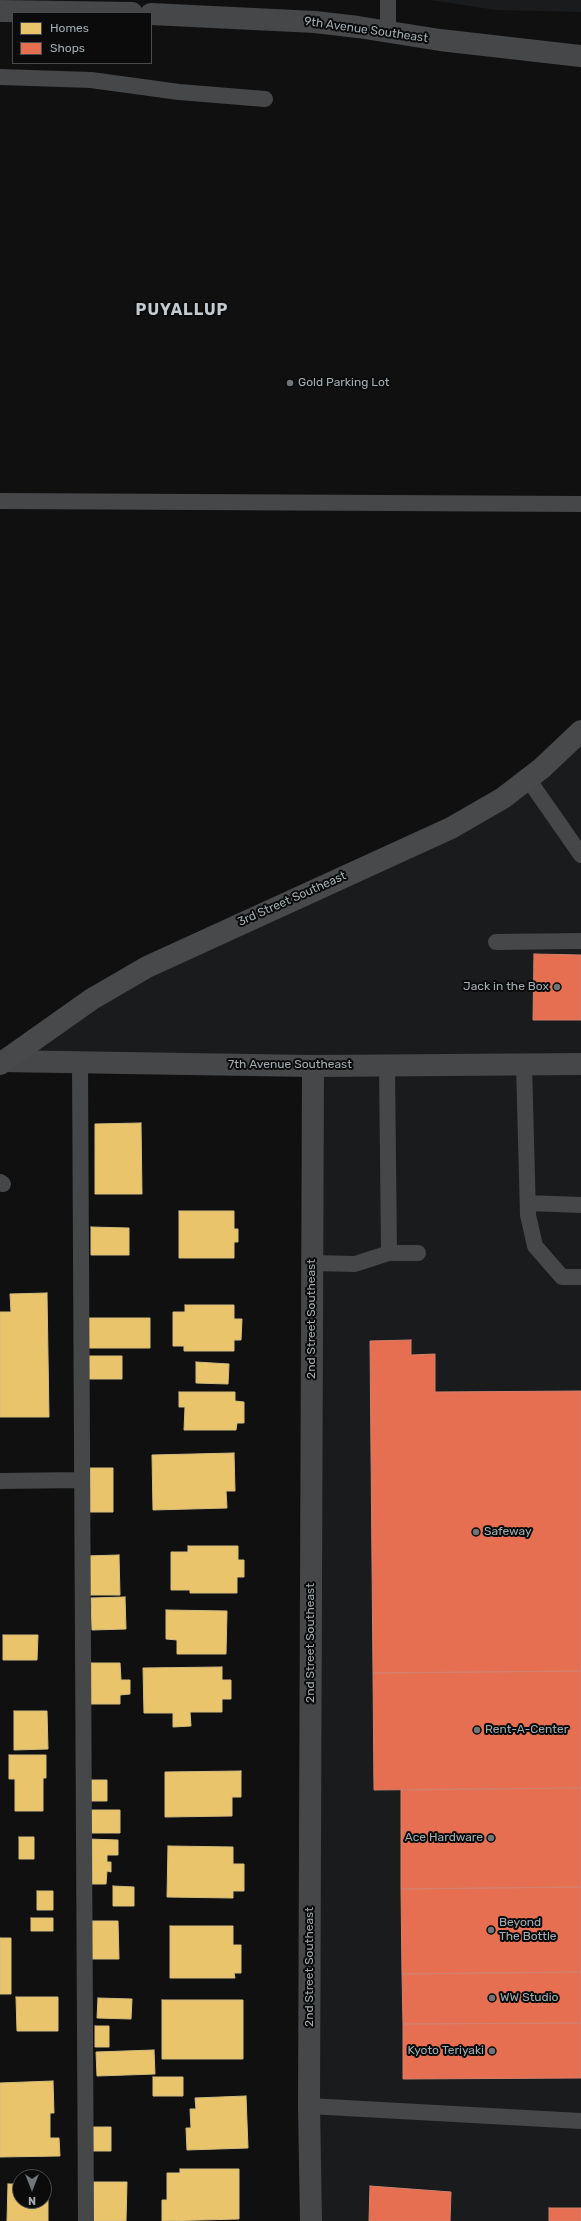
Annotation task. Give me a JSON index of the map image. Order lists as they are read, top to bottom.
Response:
{
  "streets": {
    "main road": ["3rd Street Southeast"],
    "street": ["9th Avenue Southeast", "7th Avenue Southeast", "2nd Street Southeast"]
  },
  "crossings": [
    ["3rd Street Southeast", "7th Avenue Southeast"],
    ["7th Avenue Southeast", "2nd Street Southeast"]
  ],
  "districts": ["PUYALLUP"],
  "places": [
    "Gold Parking Lot",
    "Jack in the Box",
    "Safeway",
    "Rent-A-Center",
    "Ace Hardware",
    "Beyond The Bottle",
    "WW Studio",
    "Kyoto Teriyaki"
  ],
  "legend": ["Homes", "Shops"],
  "north": "bottom"
}
